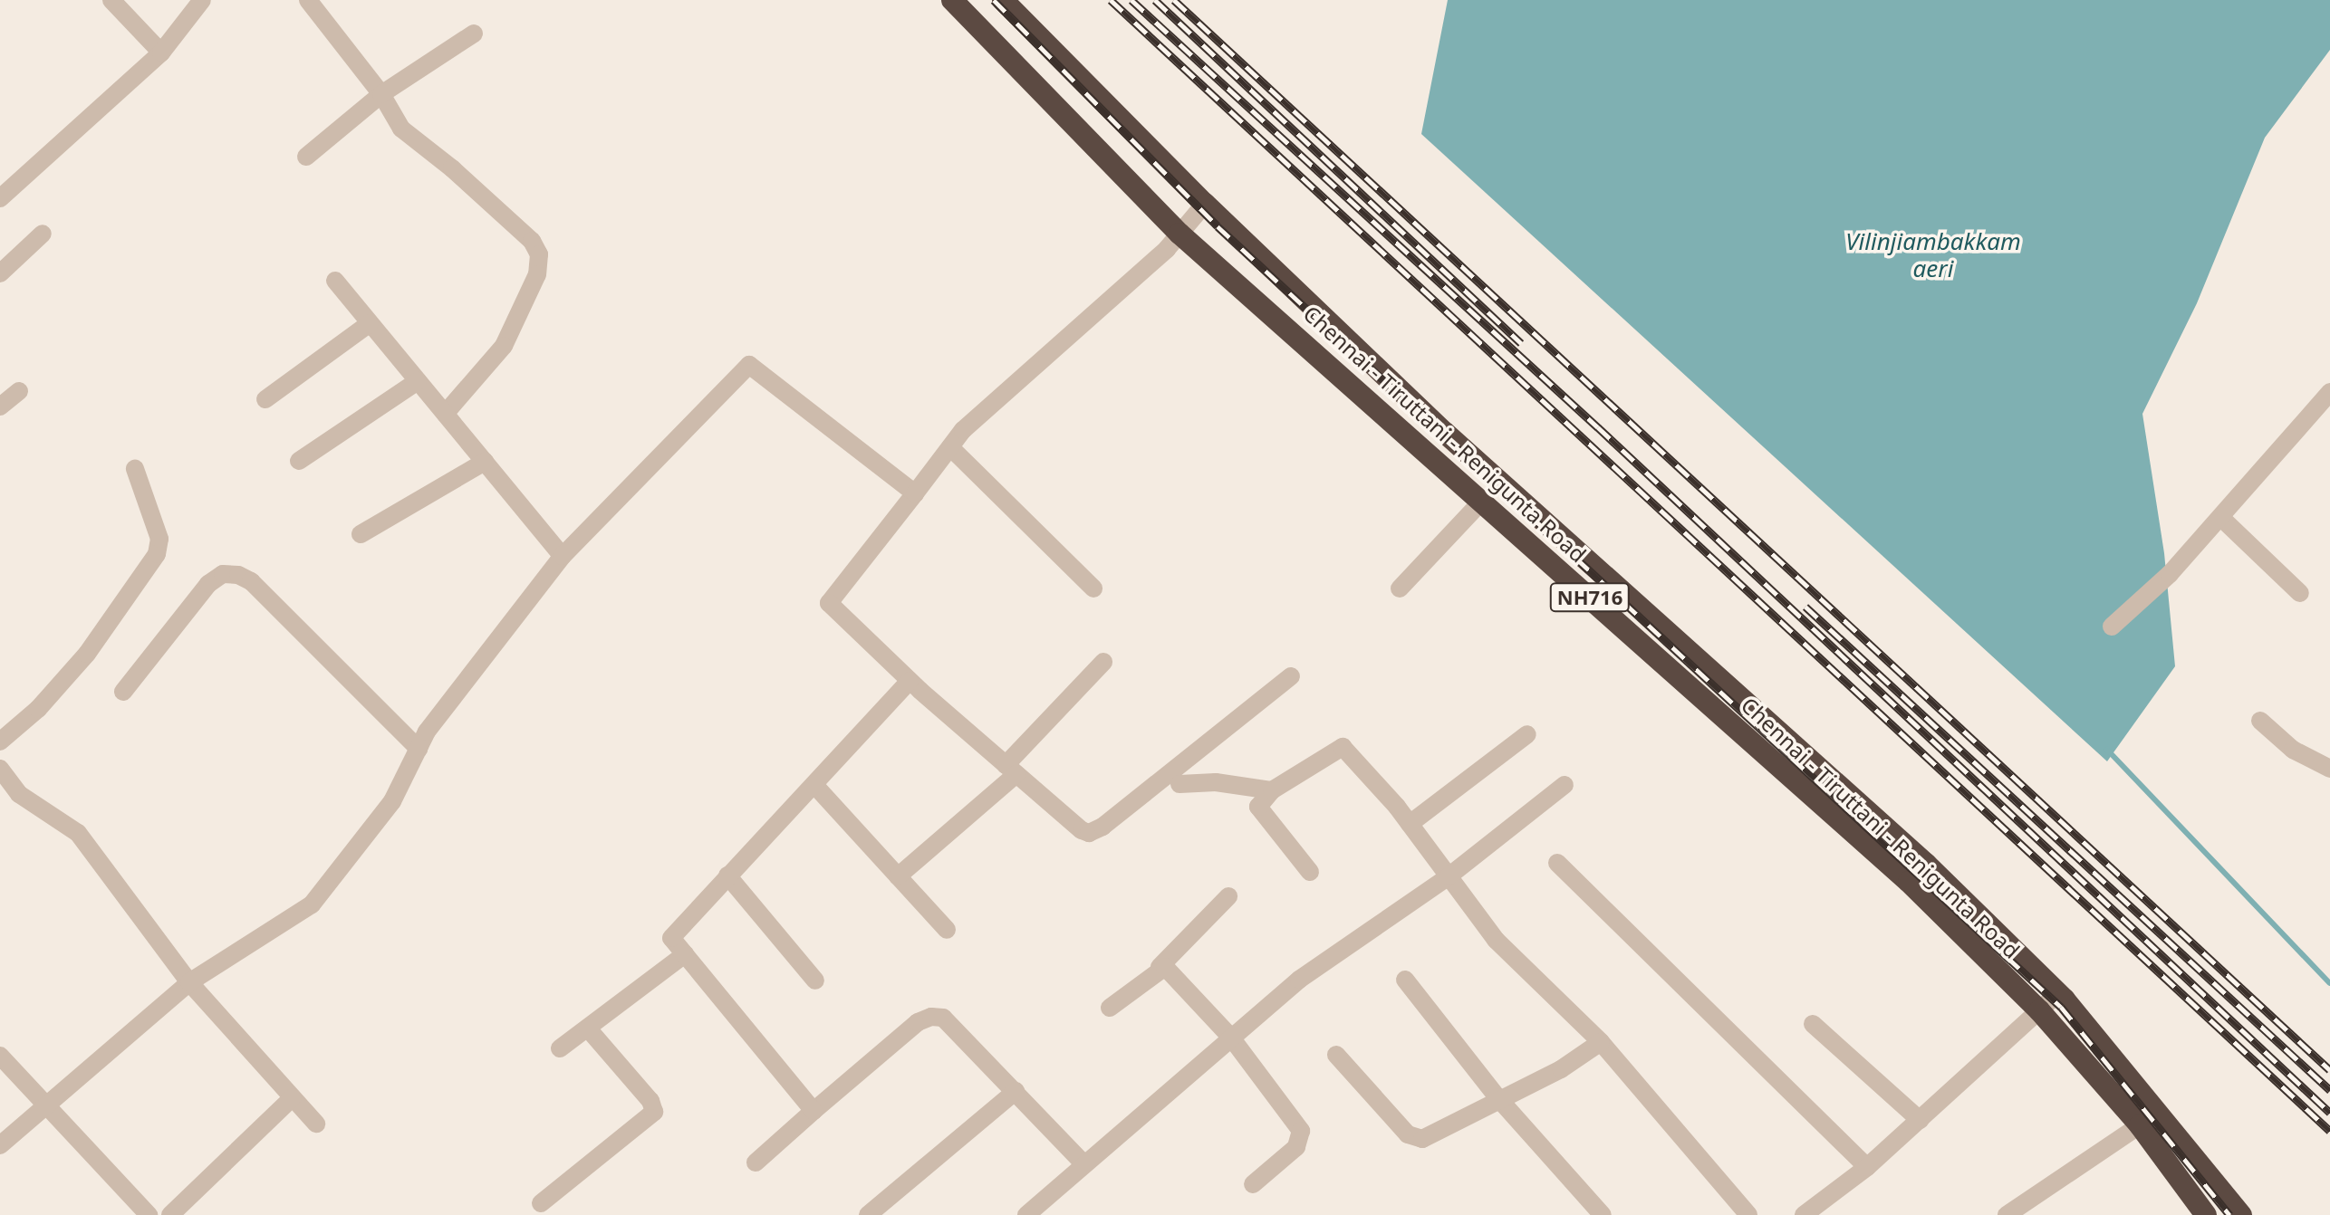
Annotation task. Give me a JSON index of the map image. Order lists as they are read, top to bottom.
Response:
{
  "streets": {
    "highway": ["Chennai - Tiruttani - Renigunta Road", "NH716"]
  },
  "water": ["Vilinjiambakkam aeri"]
}
